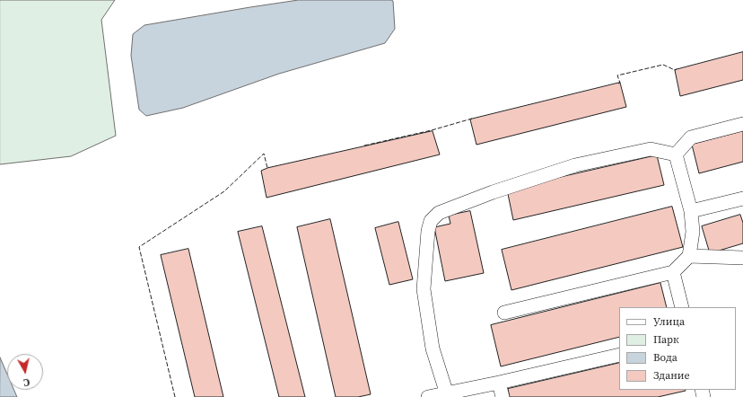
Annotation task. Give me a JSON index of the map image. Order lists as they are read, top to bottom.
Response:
{
  "legend": [
    "Улица",
    "Парк",
    "Вода",
    "Здание"
  ],
  "north": "bottom"
}
